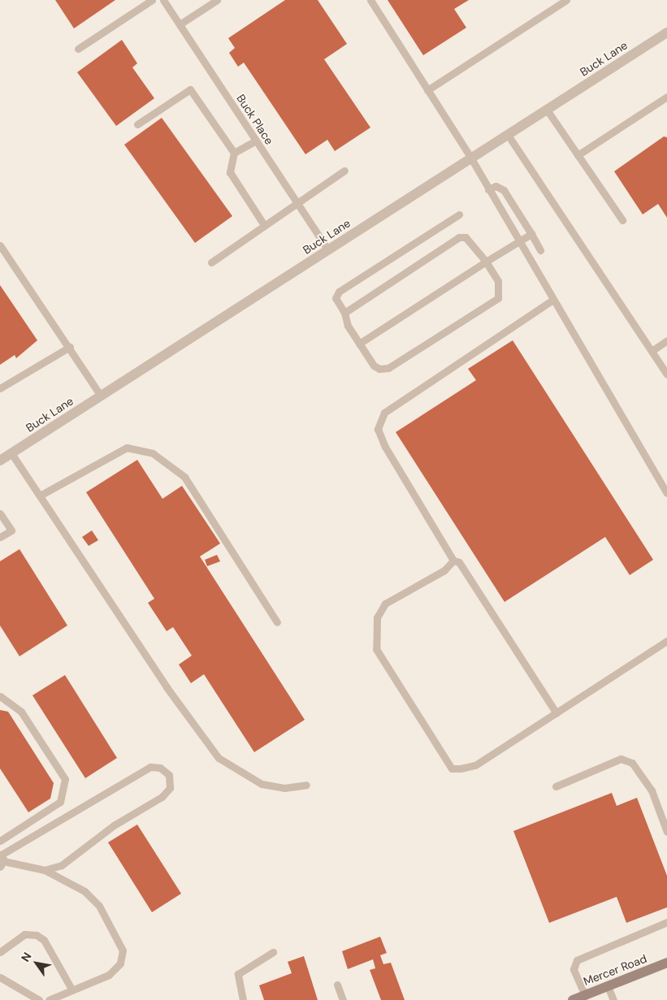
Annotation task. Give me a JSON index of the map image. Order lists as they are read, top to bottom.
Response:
{
  "streets": {
    "street": ["Buck Lane", "Mercer Road"],
    "lane": ["Buck Place"]
  },
  "crossings": [
    ["Buck Lane", "Buck Place"]
  ],
  "north": "top left"
}
